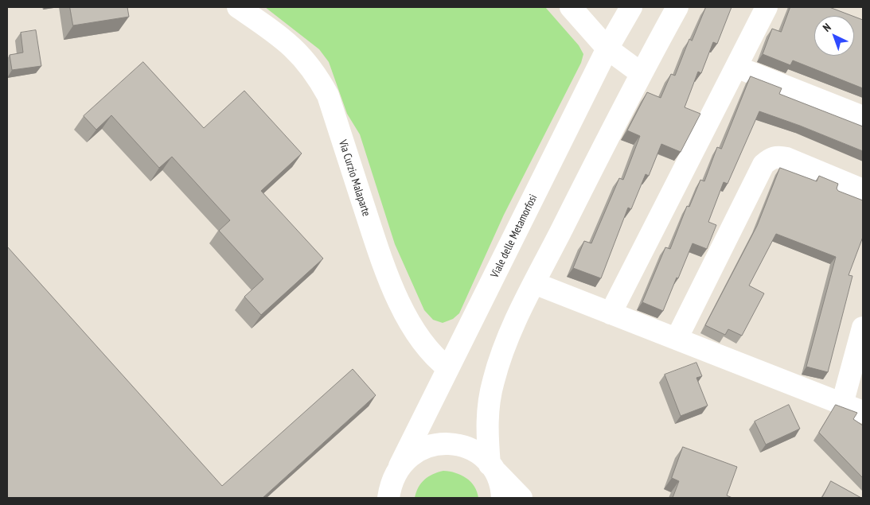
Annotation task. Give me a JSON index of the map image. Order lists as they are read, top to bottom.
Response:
{
  "streets": {
    "street": ["Via Curzio Malaparte", "Viale delle Metamorfosi"]
  },
  "crossings": [
    ["Via Curzio Malaparte", "Viale delle Metamorfosi"]
  ],
  "north": "top left"
}
